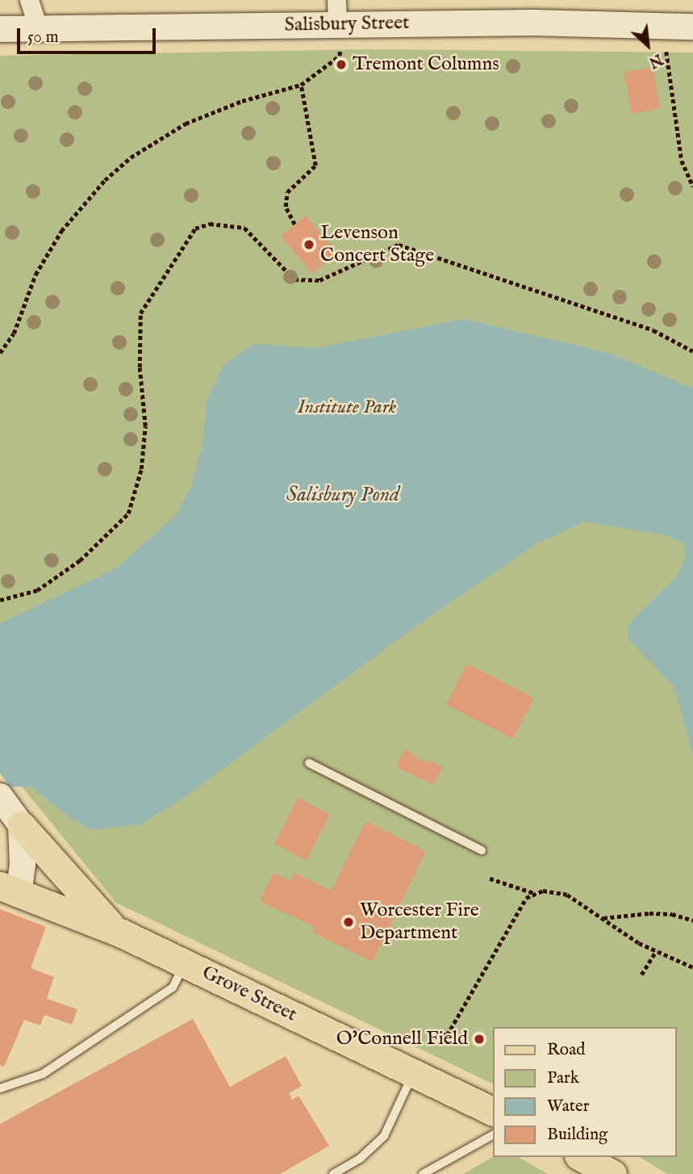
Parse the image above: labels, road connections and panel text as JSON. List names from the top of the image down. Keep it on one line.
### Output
{"streets":{"main road":["Salisbury Street","Grove Street"]},"water":["Salisbury Pond"],"parks":["Institute Park"],"places":["Tremont Columns","Levenson Concert Stage","Worcester Fire Department","O'Connell Field"],"legend":["Road","Park","Water","Building"],"scale_bar":"50 m","north":"bottom right"}
